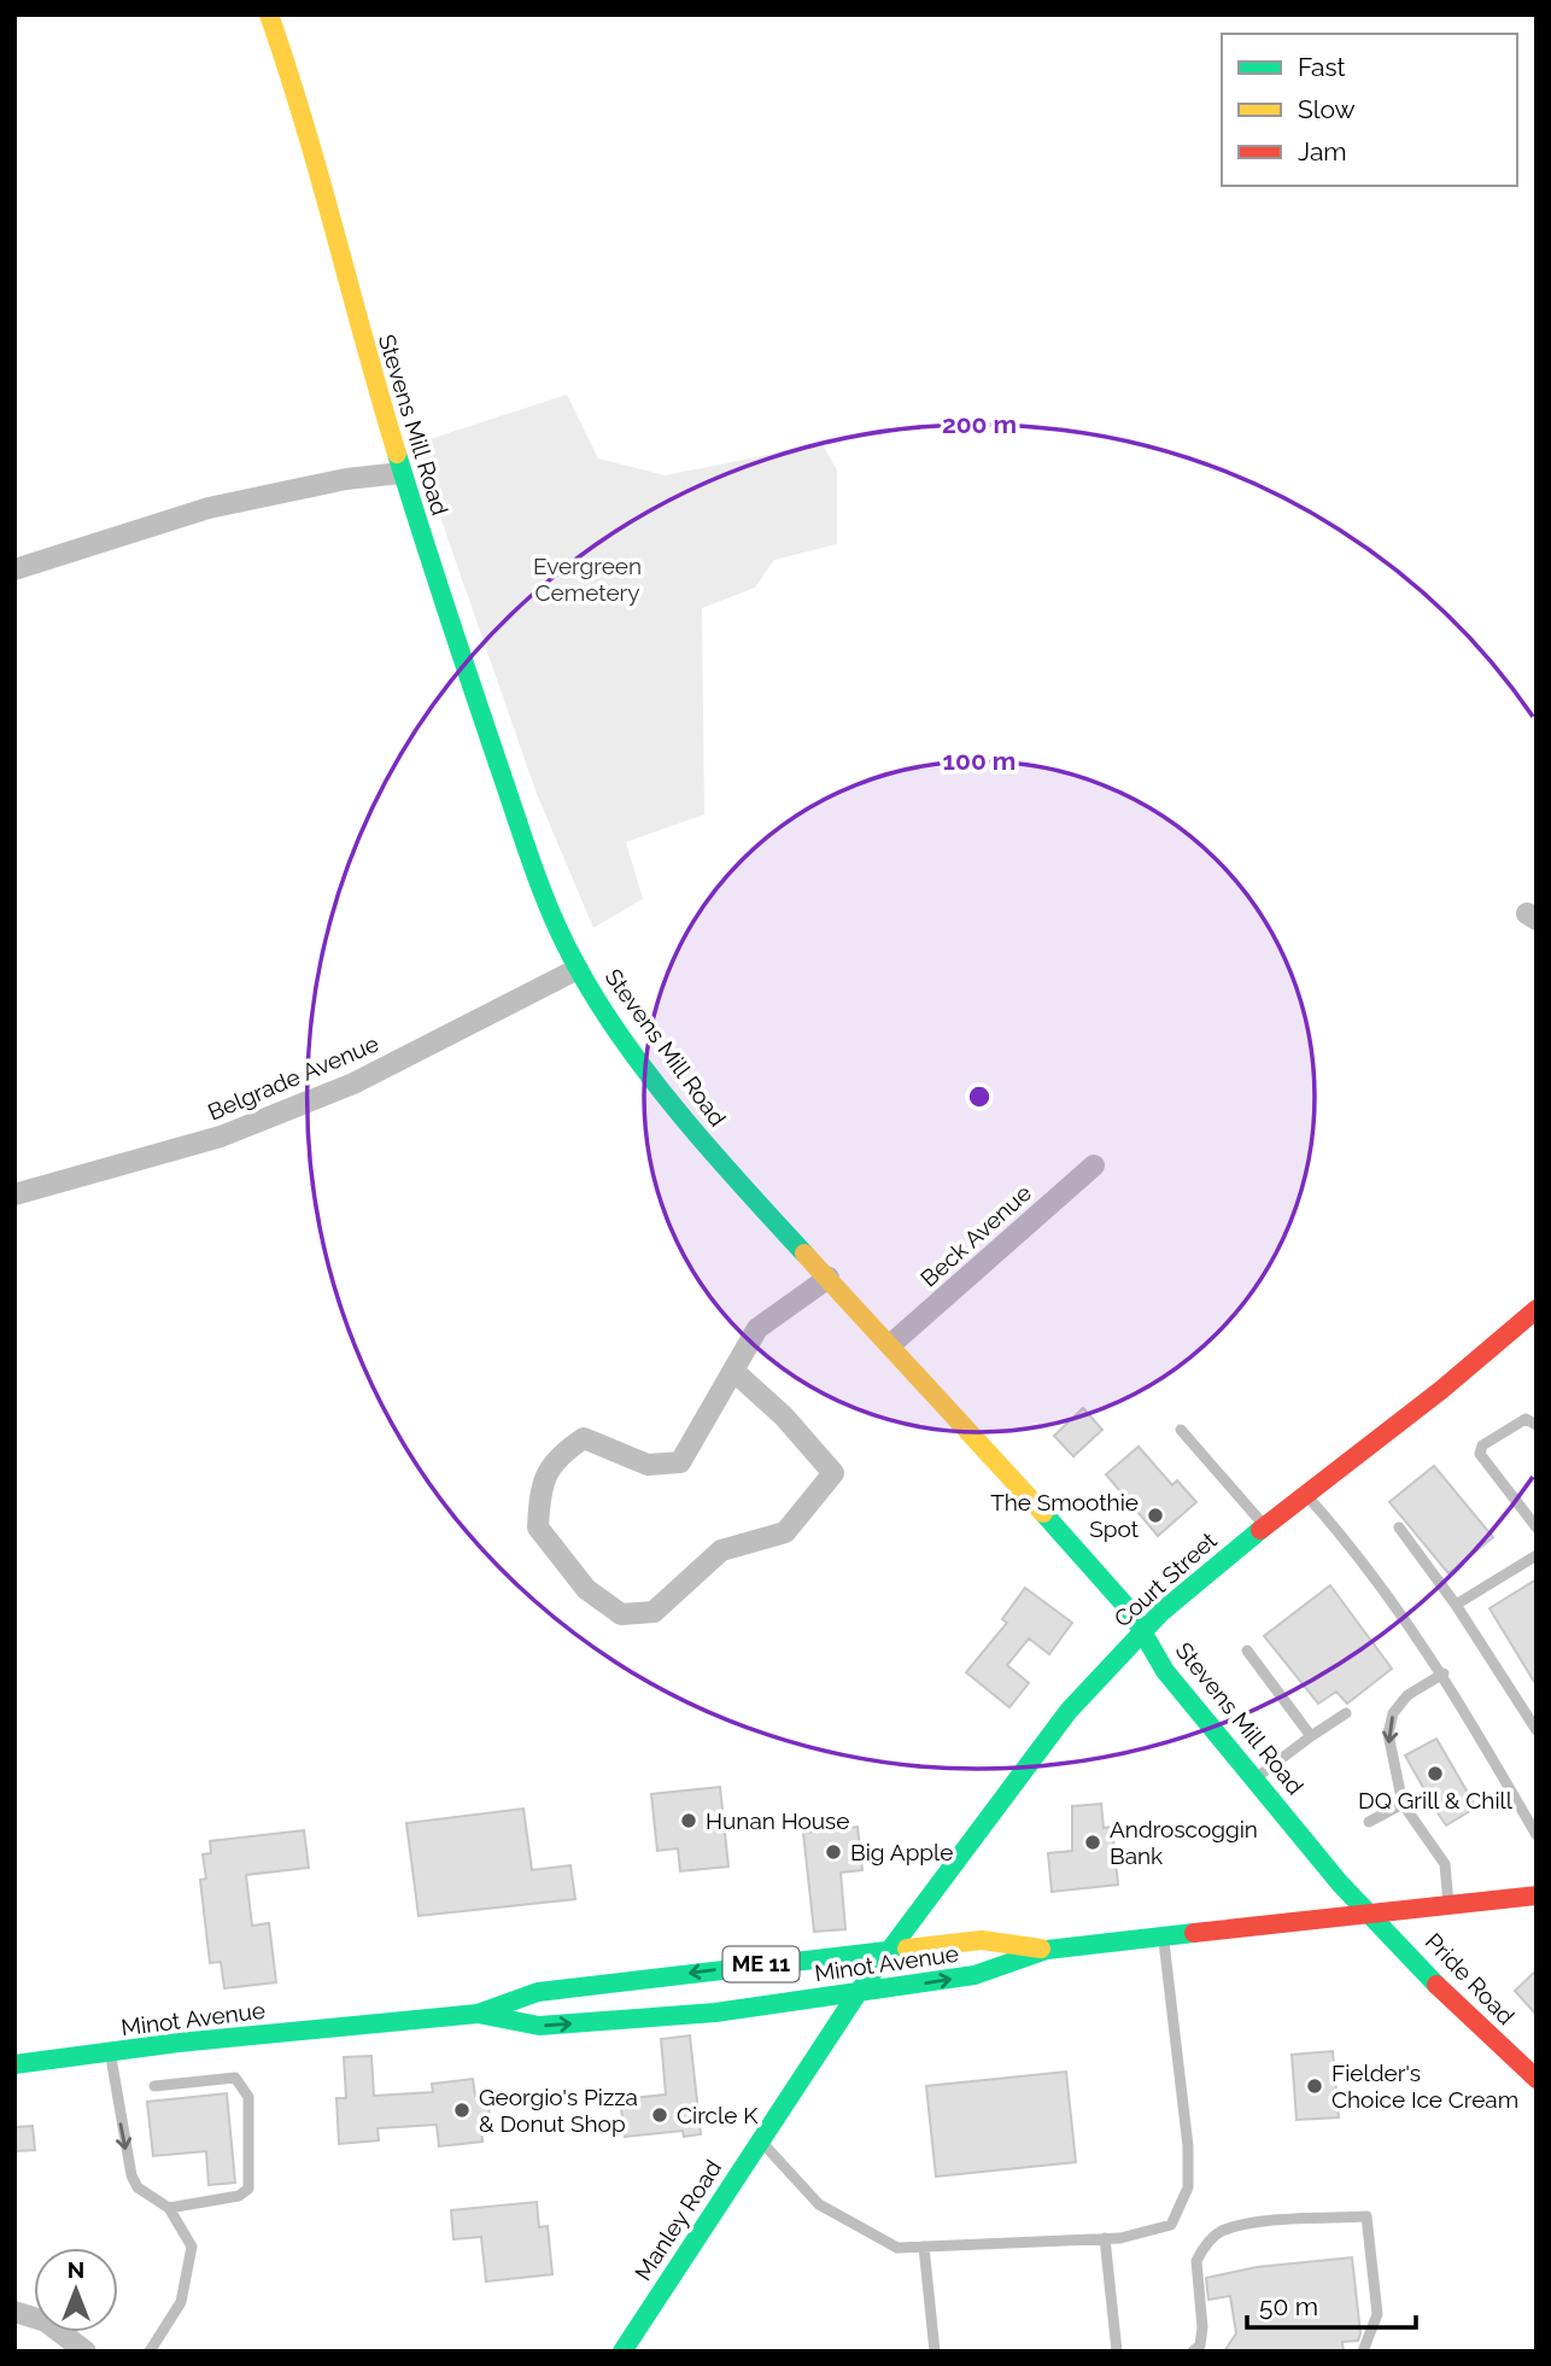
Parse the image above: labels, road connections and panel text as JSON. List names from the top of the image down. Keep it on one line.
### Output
{"streets":{"main road":["Stevens Mill Road","Court Street","Minot Avenue","ME 11","Pride Road","Manley Road"],"street":["Belgrade Avenue","Beck Avenue"]},"crossings":[["Stevens Mill Road","Belgrade Avenue"],["Stevens Mill Road","Beck Avenue"],["Stevens Mill Road","Court Street"],["Stevens Mill Road","Minot Avenue"],["Stevens Mill Road","Pride Road"],["Court Street","Minot Avenue"],["Court Street","Manley Road"],["Minot Avenue","Pride Road"],["Minot Avenue","Manley Road"]],"parks":["Evergreen Cemetery"],"places":["The Smoothie Spot","DQ Grill & Chill","Hunan House","Androscoggin Bank","Big Apple","Fielder's Choice Ice Cream","Georgio's Pizza & Donut Shop","Circle K"],"legend":["Fast","Slow","Jam"],"scale_bar":"50 m","north":"top","rings":["200 m","100 m"]}
